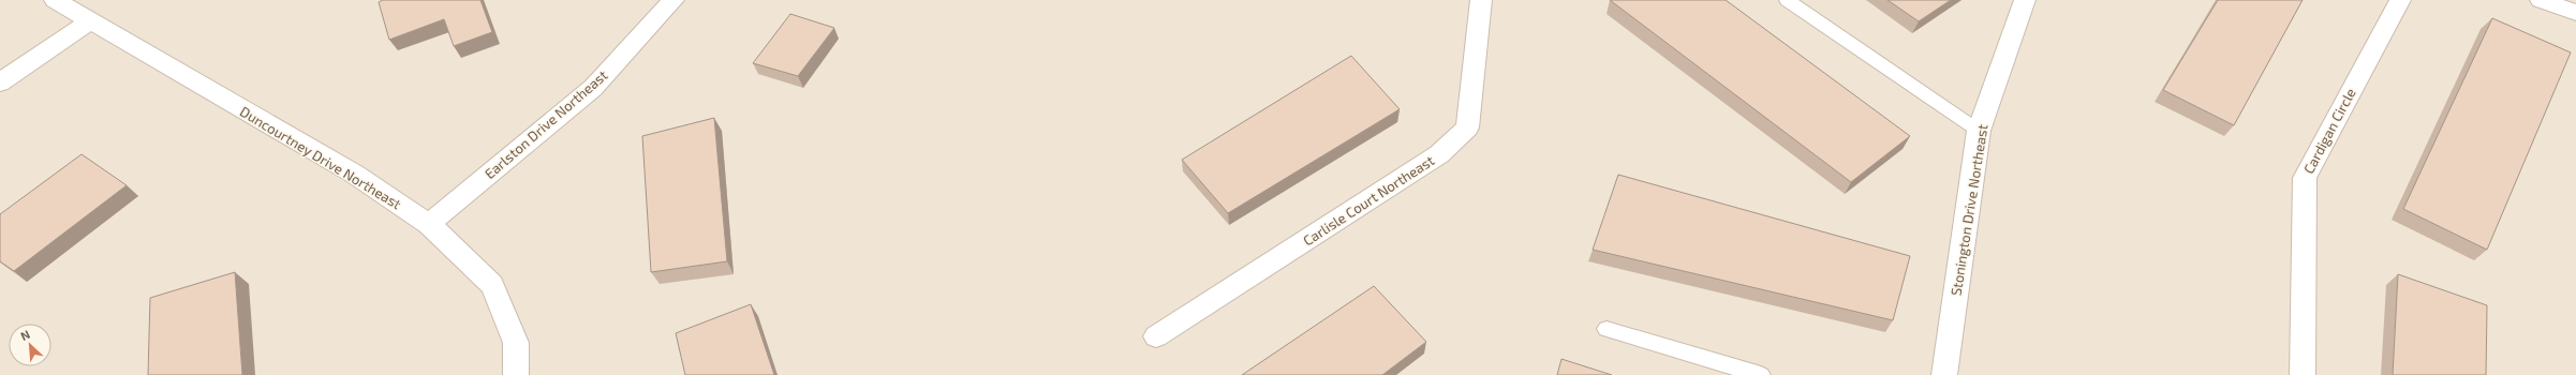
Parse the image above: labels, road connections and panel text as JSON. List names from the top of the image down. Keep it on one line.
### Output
{"streets":{"street":["Earlston Drive Northeast","Cardigan Circle","Duncourtney Drive Northeast","Carlisle Court Northeast","Stonington Drive Northeast"]},"crossings":[["Earlston Drive Northeast","Duncourtney Drive Northeast"]],"north":"top left"}
